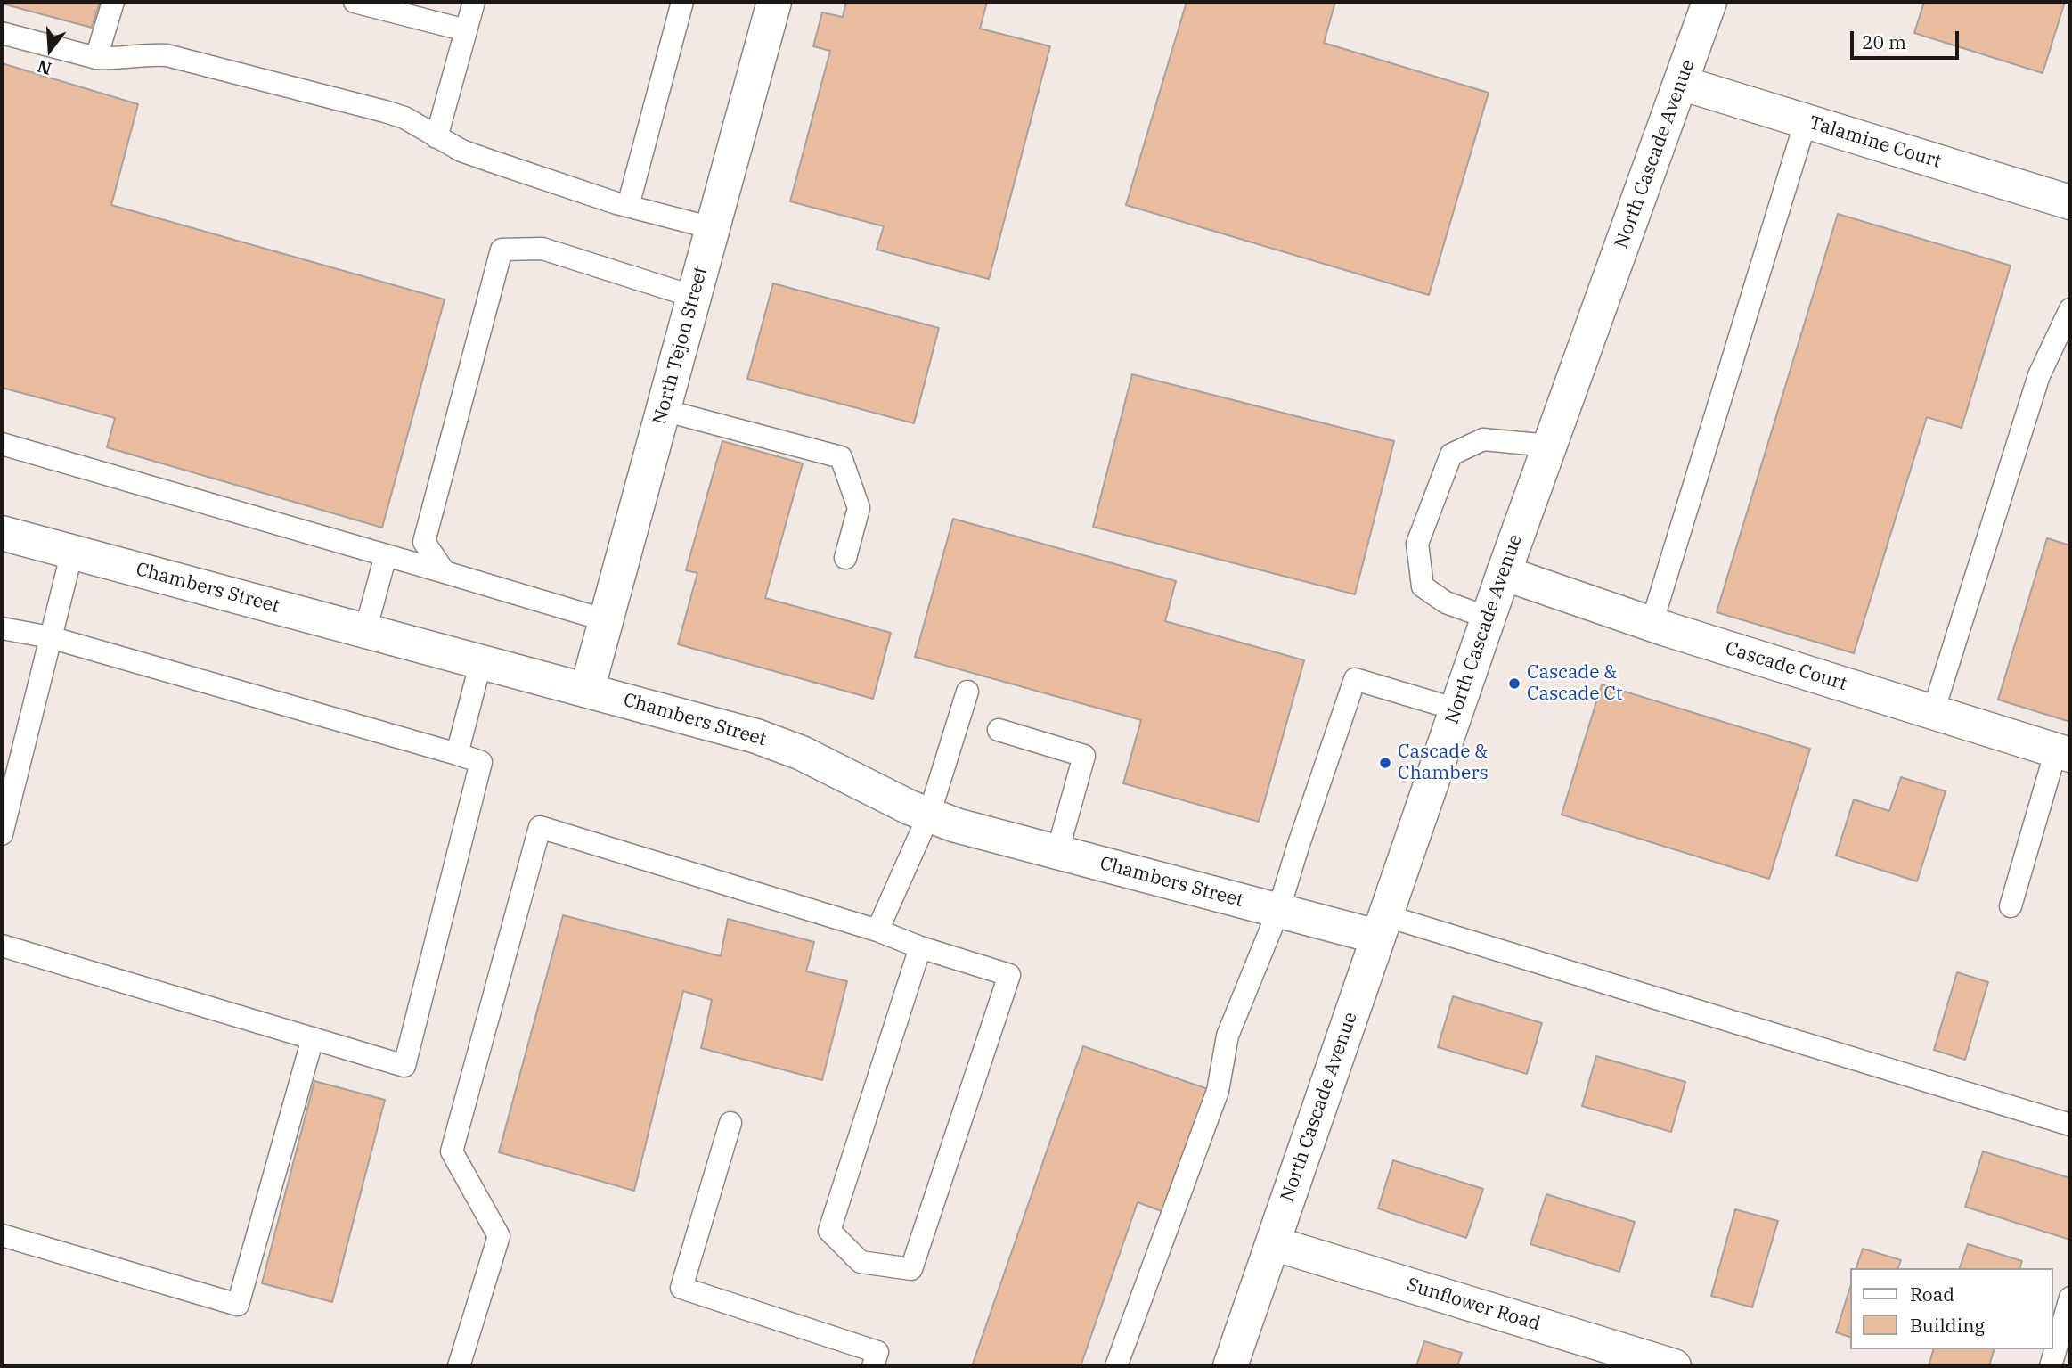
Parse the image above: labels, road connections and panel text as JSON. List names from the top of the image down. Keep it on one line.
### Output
{"streets":{"street":["Talamine Court","North Cascade Avenue","North Tejon Street","Chambers Street","Cascade Court","Sunflower Road"]},"crossings":[["Talamine Court","North Cascade Avenue"],["North Cascade Avenue","Chambers Street"],["North Cascade Avenue","Cascade Court"],["North Cascade Avenue","Sunflower Road"],["North Tejon Street","Chambers Street"]],"places":["Cascade & Cascade Ct","Cascade & Chambers"],"legend":["Road","Building"],"scale_bar":"20 m","north":"bottom"}
